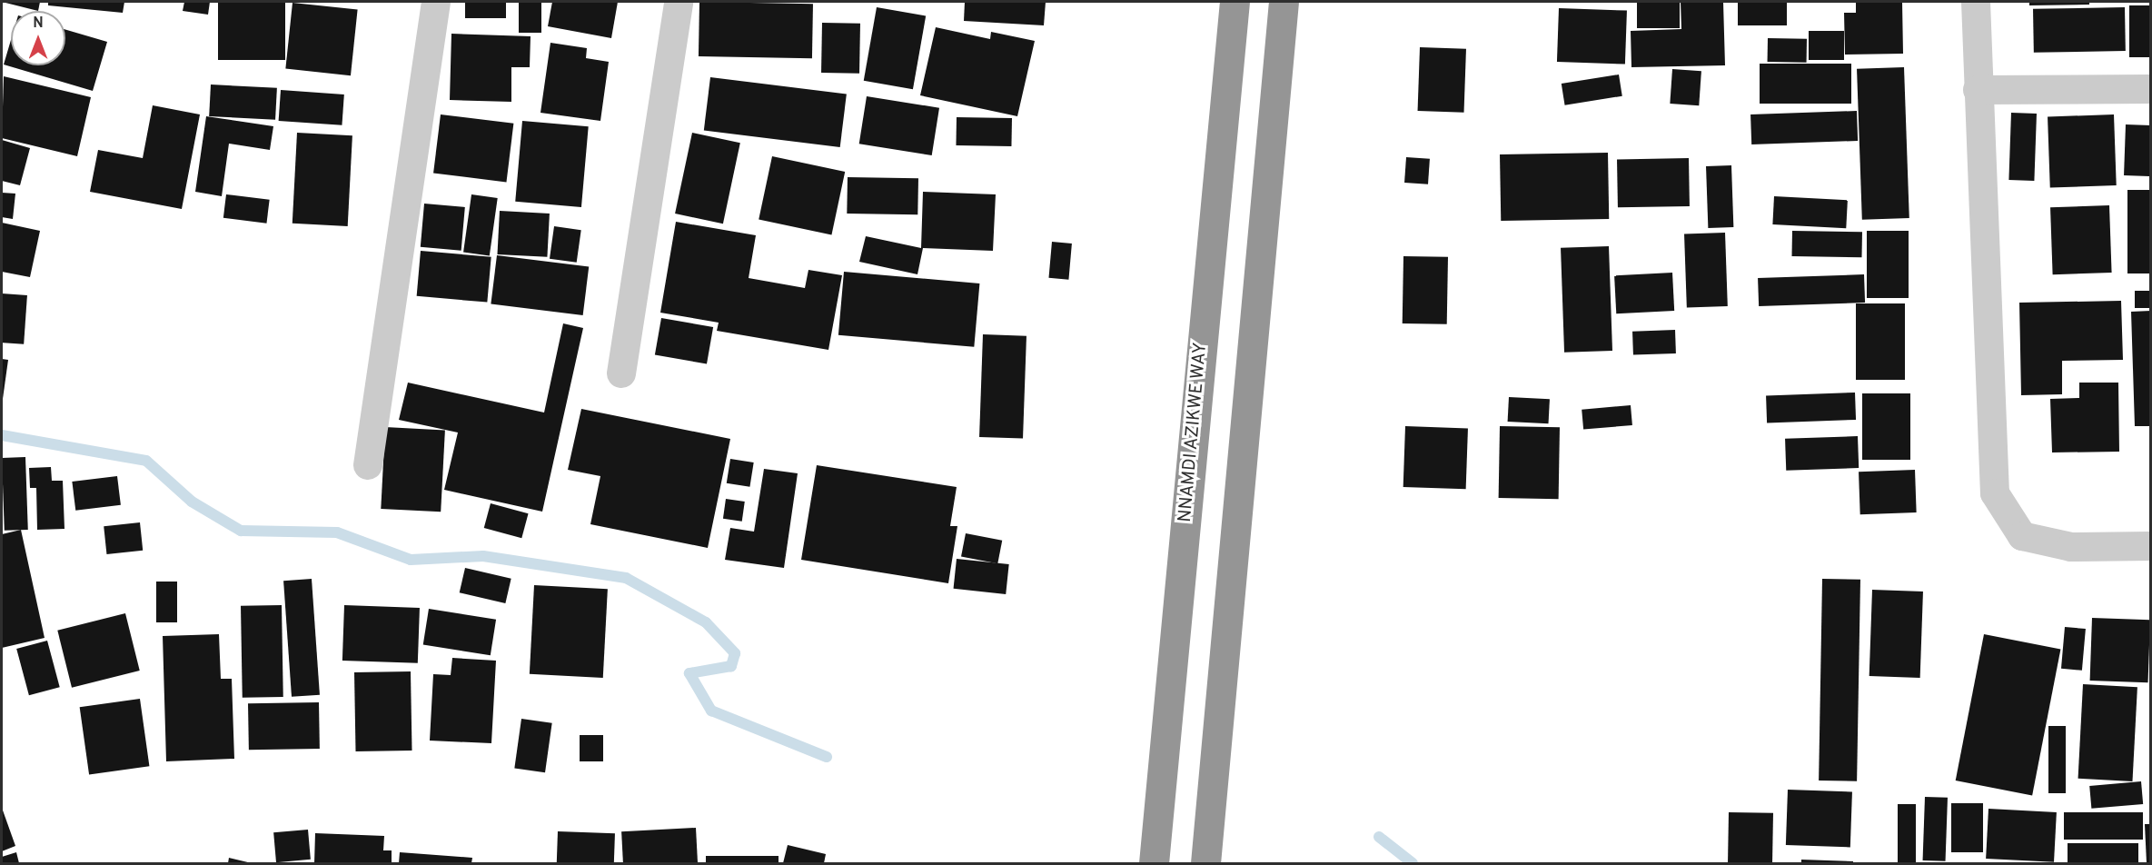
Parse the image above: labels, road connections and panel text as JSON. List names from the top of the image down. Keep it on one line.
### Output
{"streets":{"highway":["NNAMDI AZIKWE WAY"]},"north":"top"}
